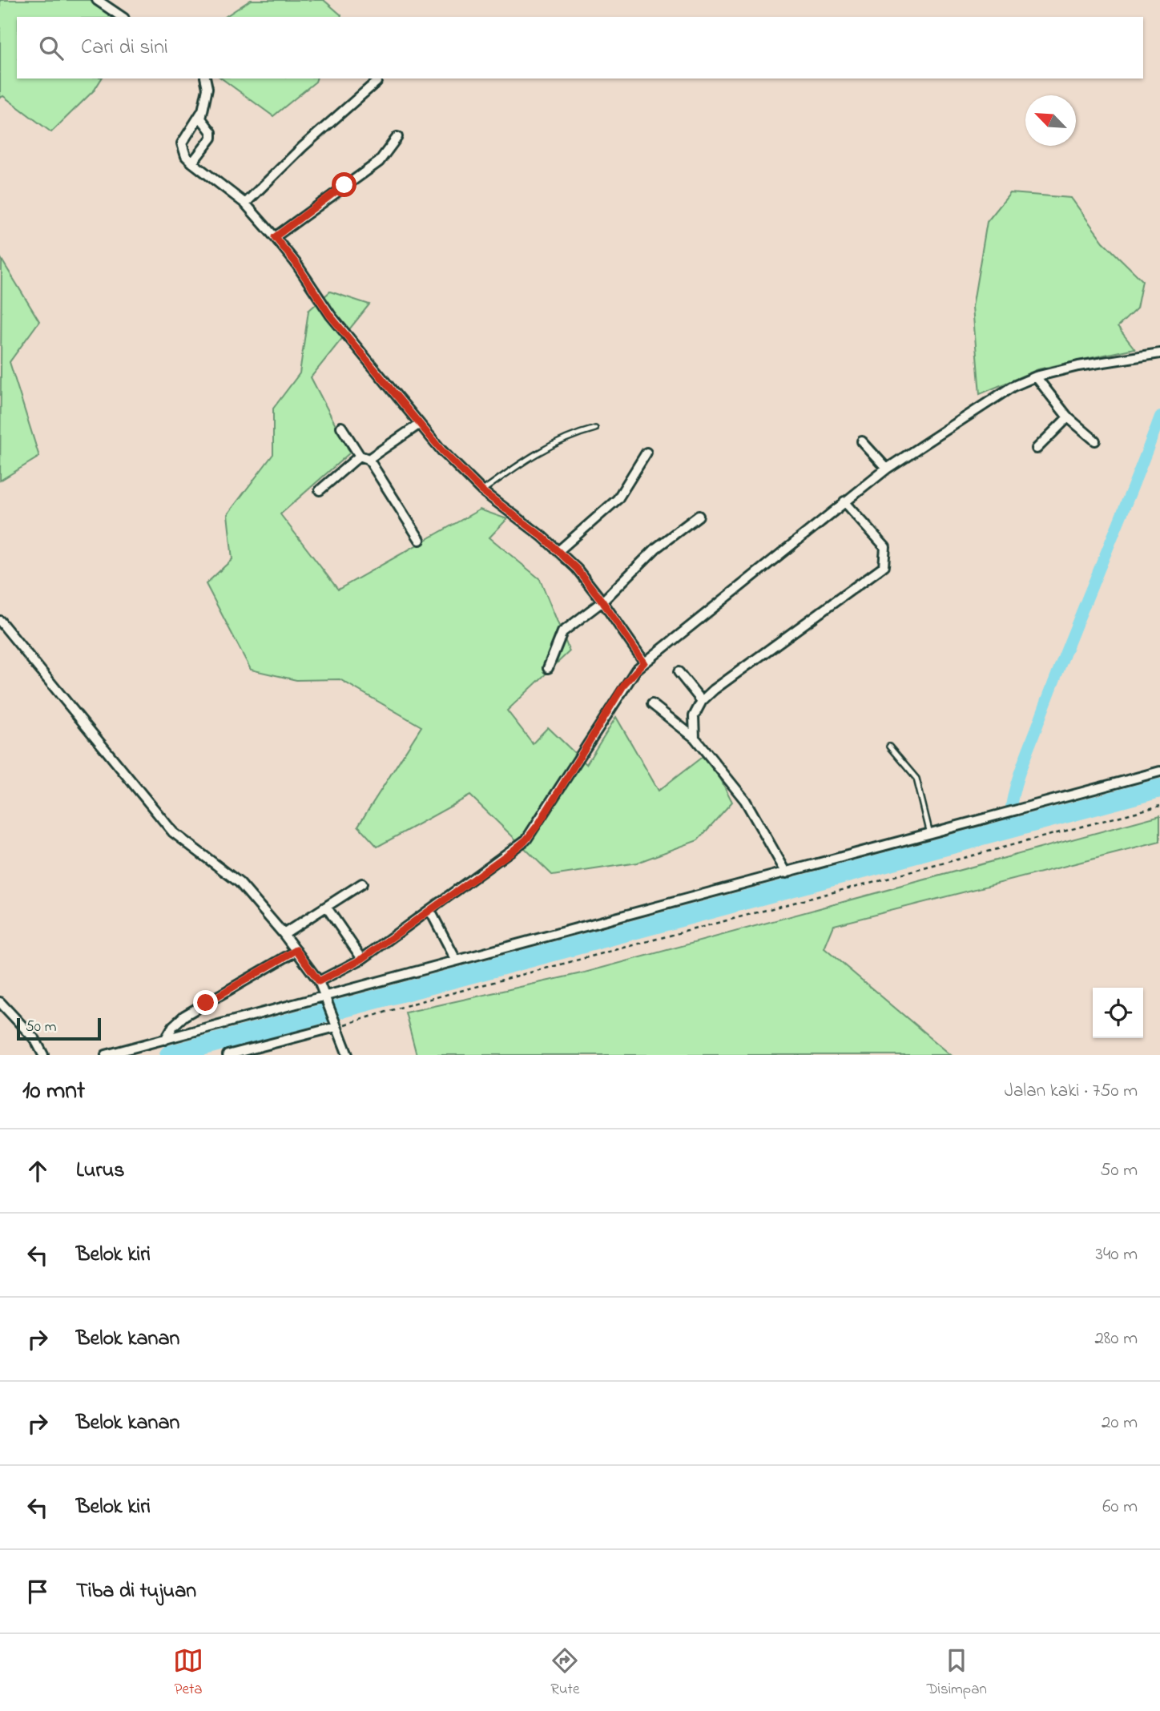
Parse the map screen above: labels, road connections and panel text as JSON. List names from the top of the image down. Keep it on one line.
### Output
{"scale_bar":"50 m","north":"top left","page":{"search":"Cari di sini","scale":"50 m","heading":["10 mnt","Jalan kaki · 750 m"],"list":[["Lurus","50 m"],["Belok kiri","340 m"],["Belok kanan","280 m"],["Belok kanan","20 m"],["Belok kiri","60 m"],"Tiba di tujuan"],"nav":["Peta","Rute","Disimpan"]}}
